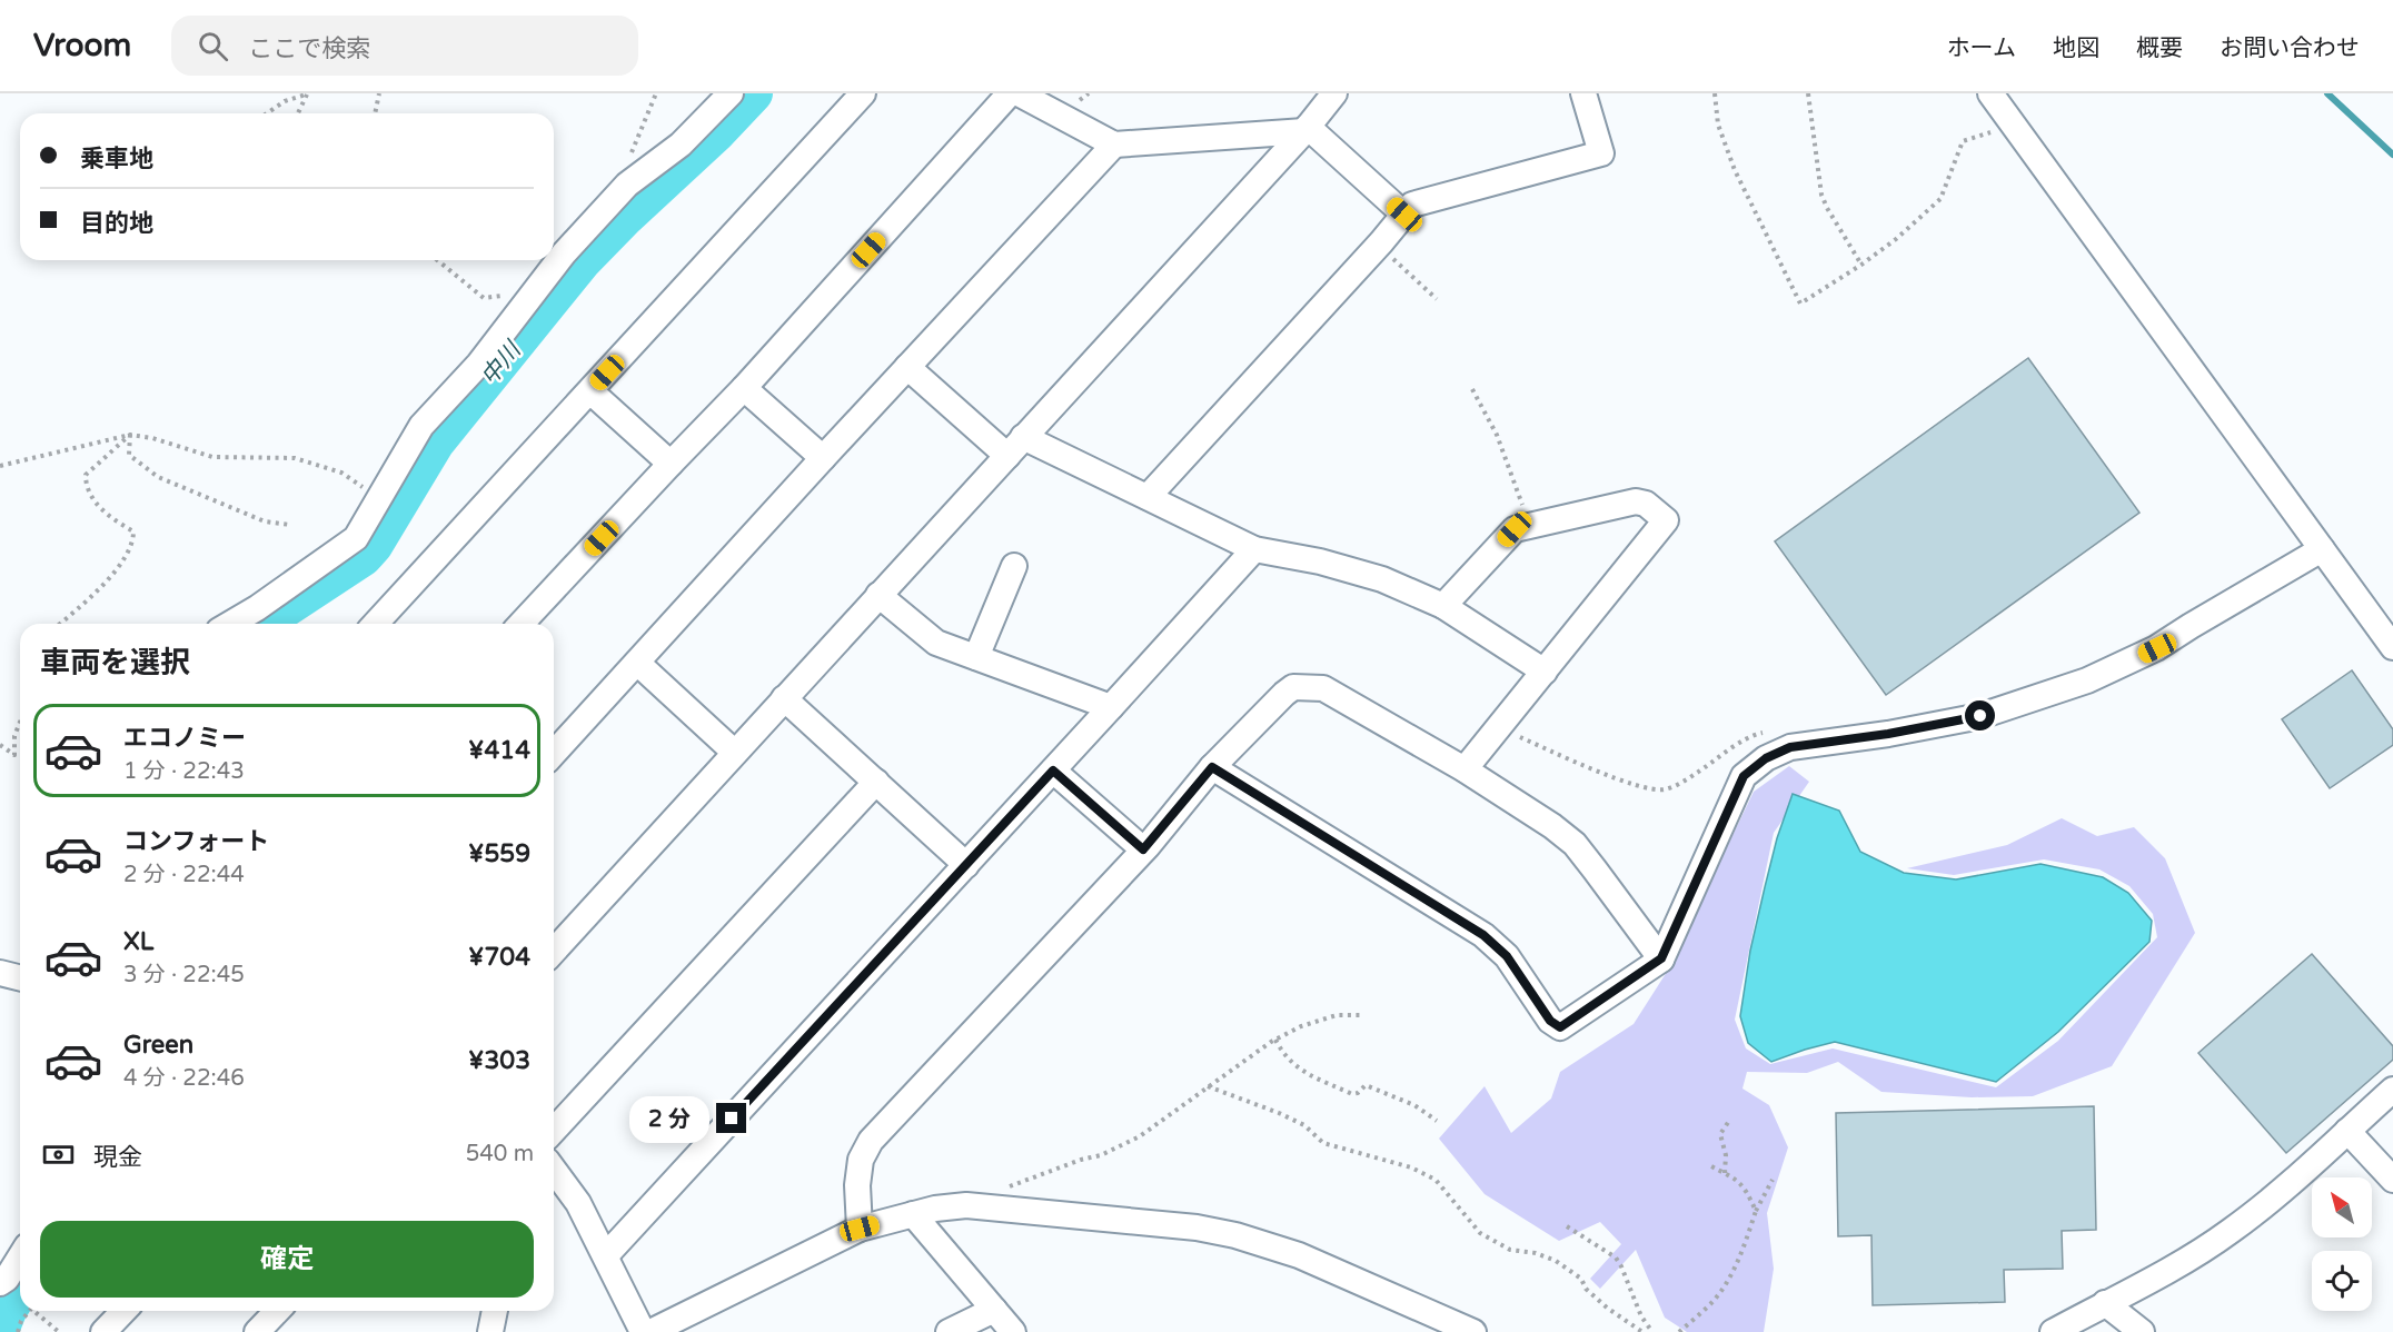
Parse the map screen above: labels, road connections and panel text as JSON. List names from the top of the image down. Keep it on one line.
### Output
{"water":["中川"],"north":"top left","page":{"header":"Vroom","search":"ここで検索","nav":["ホーム","地図","概要","お問い合わせ"],"banner":["乗車地","目的地"],"heading":"車両を選択","list":[{"name":"エコノミー","note":"1 分 · 22:43","value":"¥414"},{"name":"コンフォート","note":"2 分 · 22:44","value":"¥559"},{"name":"XL","note":"3 分 · 22:45","value":"¥704"},{"name":"Green","note":"4 分 · 22:46","value":"¥303"}],"bubble":"2 分","pay":["現金","540 m"],"buttons":"確定"}}
